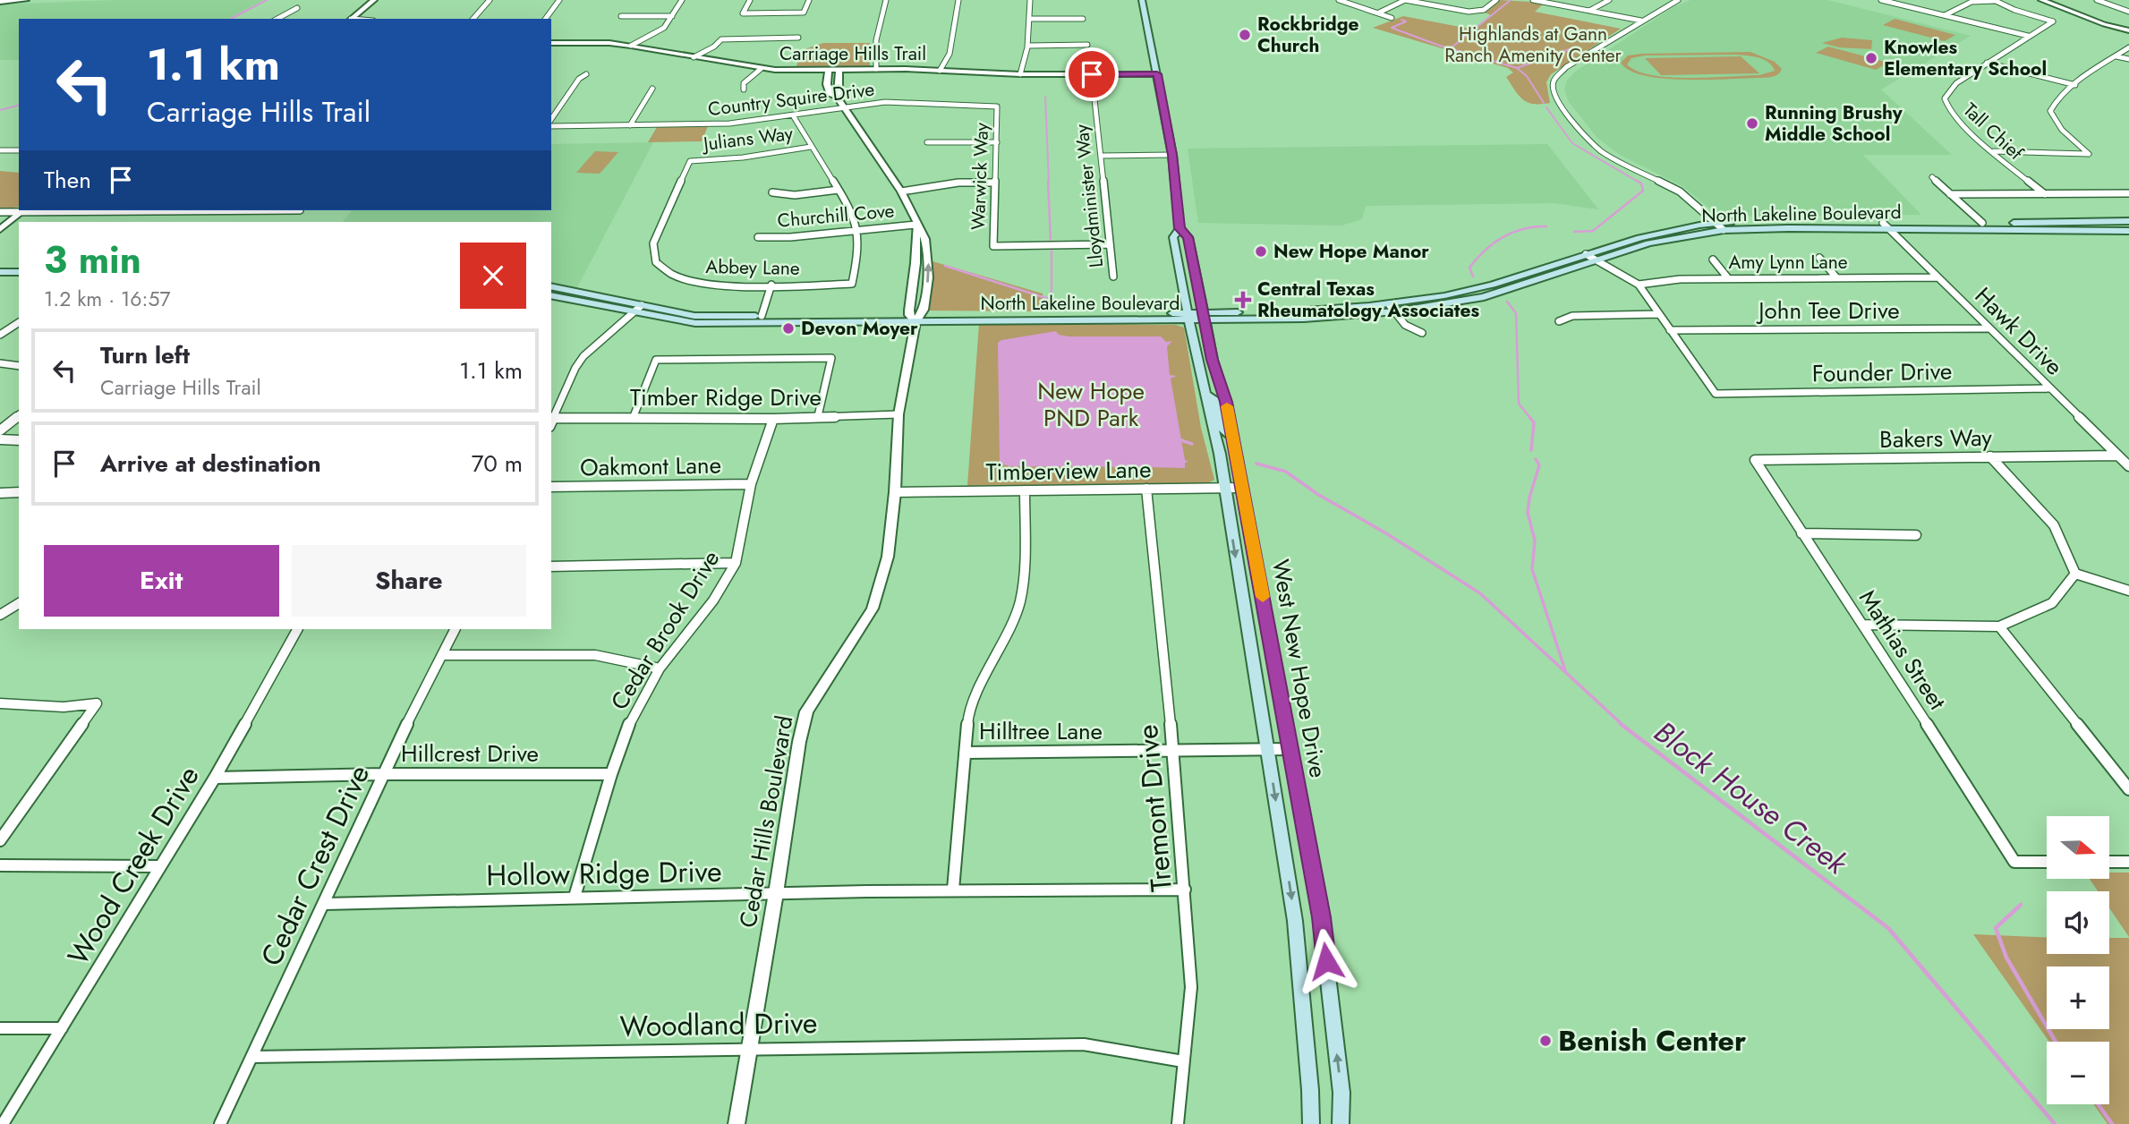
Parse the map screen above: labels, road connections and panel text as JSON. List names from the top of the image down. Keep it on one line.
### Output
{"streets":{"main road":["North Lakeline Boulevard","West New Hope Drive"],"street":["Carriage Hills Trail","Country Squire Drive","Tall Chief","Julians Way","Warwick Way","Lloydminister Way","Churchill Cove","Amy Lynn Lane","Abbey Lane","John Tee Drive","Hawk Drive","Founder Drive","Timber Ridge Drive","Bakers Way","Oakmont Lane","Timberview Lane","Cedar Brook Drive","Mathias Street","Hilltree Lane","Hillcrest Drive","Tremont Drive","Cedar Hills Boulevard","Wood Creek Drive","Cedar Crest Drive","Hollow Ridge Drive","Woodland Drive"]},"crossings":[["Carriage Hills Trail","Lloydminister Way"],["Carriage Hills Trail","West New Hope Drive"],["Carriage Hills Trail","Cedar Hills Boulevard"],["Country Squire Drive","Warwick Way"],["Country Squire Drive","Cedar Hills Boulevard"],["Julians Way","Abbey Lane"],["Warwick Way","Lloydminister Way"],["North Lakeline Boulevard","Hawk Drive"],["North Lakeline Boulevard","West New Hope Drive"],["North Lakeline Boulevard","Cedar Hills Boulevard"],["Churchill Cove","Abbey Lane"],["Churchill Cove","Cedar Hills Boulevard"],["Amy Lynn Lane","Hawk Drive"],["John Tee Drive","Hawk Drive"],["John Tee Drive","Founder Drive"],["Hawk Drive","Founder Drive"],["Hawk Drive","Bakers Way"],["Timber Ridge Drive","Cedar Brook Drive"],["Timber Ridge Drive","Cedar Hills Boulevard"],["Bakers Way","Mathias Street"],["Oakmont Lane","Cedar Brook Drive"],["Timberview Lane","West New Hope Drive"],["Timberview Lane","Tremont Drive"],["Timberview Lane","Cedar Hills Boulevard"],["Cedar Brook Drive","Hillcrest Drive"],["Cedar Brook Drive","Hollow Ridge Drive"],["West New Hope Drive","Hilltree Lane"],["Hilltree Lane","Tremont Drive"],["Hillcrest Drive","Wood Creek Drive"],["Hillcrest Drive","Cedar Crest Drive"],["Tremont Drive","Hollow Ridge Drive"],["Tremont Drive","Woodland Drive"],["Cedar Hills Boulevard","Hollow Ridge Drive"],["Cedar Hills Boulevard","Woodland Drive"],["Cedar Crest Drive","Hollow Ridge Drive"],["Cedar Crest Drive","Woodland Drive"]],"water":["Block House Creek"],"parks":["Highlands at Gann Ranch Amenity Center","New Hope PND Park"],"places":{"other":["Rockbridge Church","Knowles Elementary School","Running Brushy Middle School","New Hope Manor","Devon Moyer","Benish Center"],"health":["Central Texas Rheumatology Associates"]},"north":"right","page":{"turn":["1.1 km","Carriage Hills Trail"],"then":"Then","heading":["3 min","1.2 km · 16:57"],"list":[{"name":"Turn left","note":"Carriage Hills Trail","value":"1.1 km"},{"name":"Arrive at destination","value":"70 m"}],"buttons":["Exit","Share"],"map_buttons":["+","−"]}}
